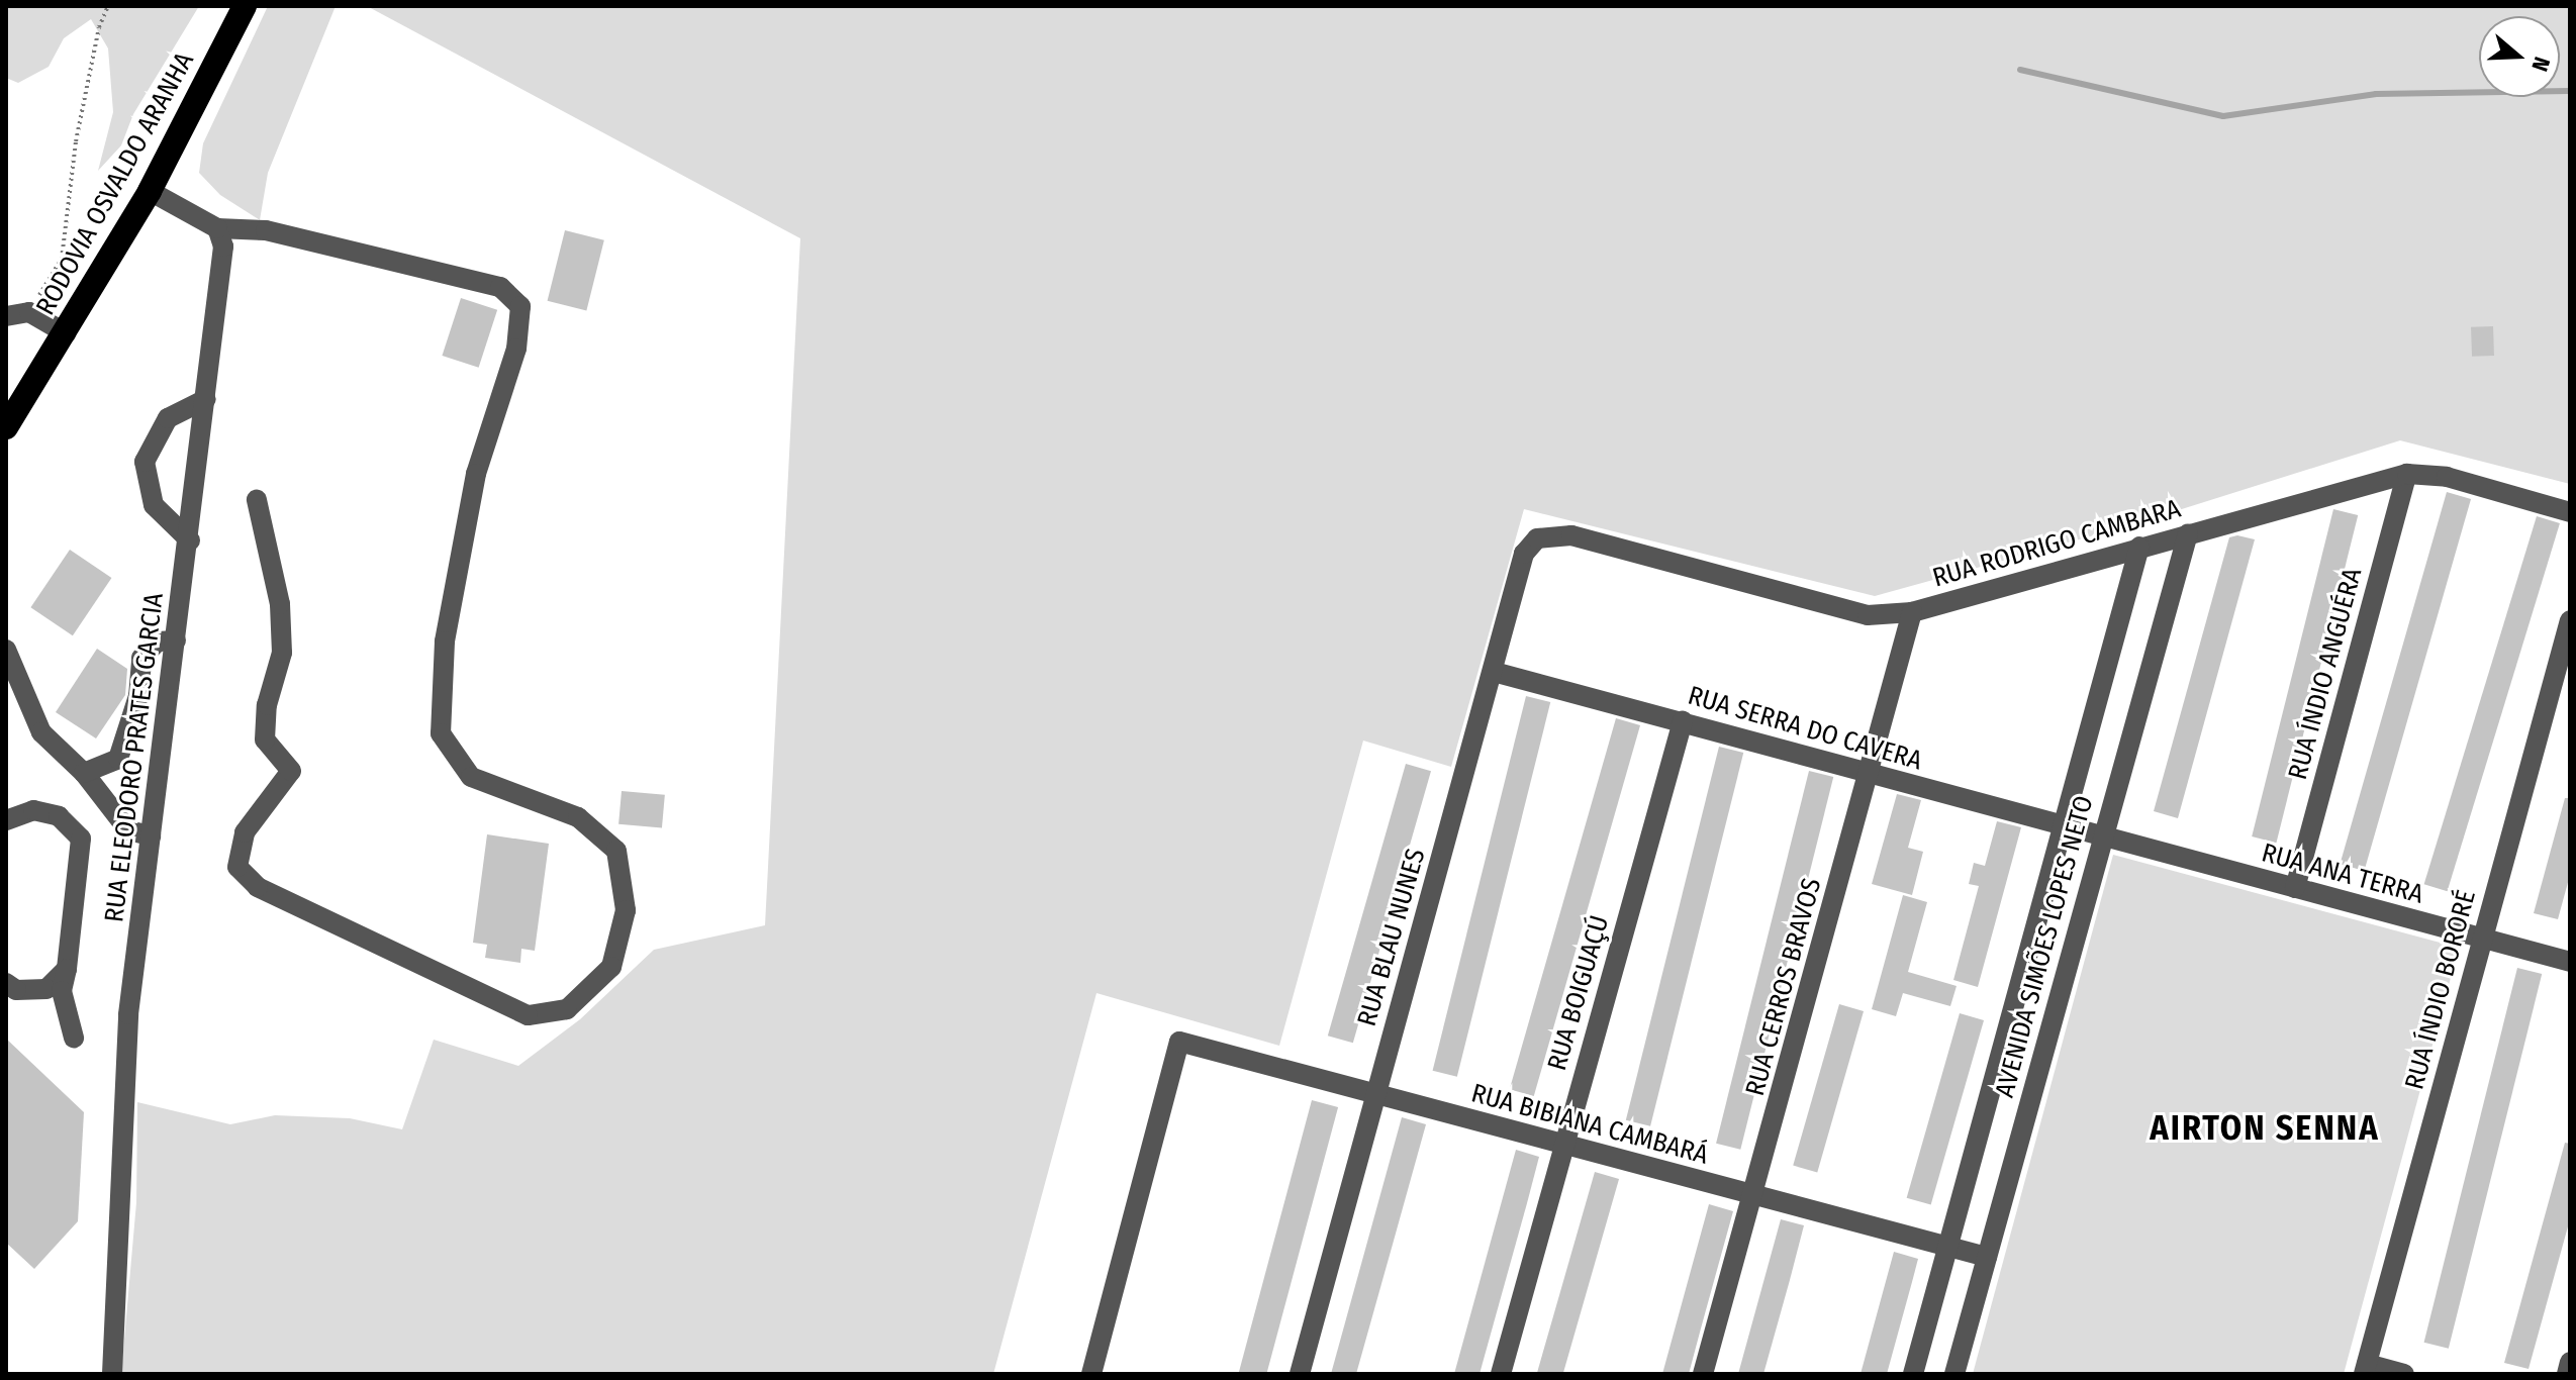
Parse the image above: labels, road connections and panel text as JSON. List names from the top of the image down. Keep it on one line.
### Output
{"streets":{"highway":["RODOVIA OSVALDO ARANHA"],"street":["RUA RODRIGO CAMBARA","RUA ÍNDIO ANGUÉRA","RUA SERRA DO CAVERA","RUA ELEODORO PRATES GARCIA","RUA ANA TERRA","RUA BLAU NUNES","AVENIDA SIMÕES LOPES NETO","RUA CERROS BRAVOS","RUA ÍNDIO BORORÉ","RUA BOIGUAÇÚ","RUA BIBIANA CAMBARÁ"]},"crossings":[["RUA RODRIGO CAMBARA","RUA ÍNDIO ANGUÉRA"],["RUA RODRIGO CAMBARA","RUA BLAU NUNES"],["RUA RODRIGO CAMBARA","AVENIDA SIMÕES LOPES NETO"],["RUA RODRIGO CAMBARA","RUA CERROS BRAVOS"],["RUA ÍNDIO ANGUÉRA","RUA ANA TERRA"],["RUA SERRA DO CAVERA","RUA ANA TERRA"],["RUA SERRA DO CAVERA","RUA BLAU NUNES"],["RUA SERRA DO CAVERA","AVENIDA SIMÕES LOPES NETO"],["RUA SERRA DO CAVERA","RUA CERROS BRAVOS"],["RUA SERRA DO CAVERA","RUA BOIGUAÇÚ"],["RUA ANA TERRA","AVENIDA SIMÕES LOPES NETO"],["RUA ANA TERRA","RUA ÍNDIO BORORÉ"],["RUA BLAU NUNES","RUA BIBIANA CAMBARÁ"],["AVENIDA SIMÕES LOPES NETO","RUA BIBIANA CAMBARÁ"],["RUA CERROS BRAVOS","RUA BIBIANA CAMBARÁ"],["RUA BOIGUAÇÚ","RUA BIBIANA CAMBARÁ"]],"districts":["AIRTON SENNA"],"north":"right"}
